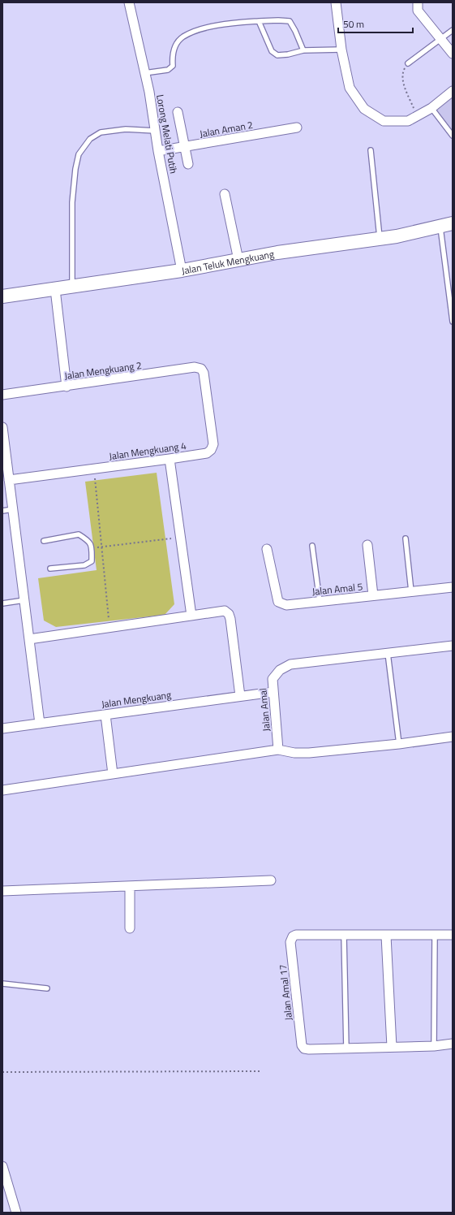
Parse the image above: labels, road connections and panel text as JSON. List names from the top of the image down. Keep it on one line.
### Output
{"streets":{"street":["Jalan Aman 2","Lorong Melati Putih","Jalan Teluk Mengkuang","Jalan Mengkuang 2","Jalan Mengkuang 4","Jalan Amal 5","Jalan Mengkuang","Jalan Amal","Jalan Amal 17"]},"crossings":[["Jalan Aman 2","Lorong Melati Putih"],["Lorong Melati Putih","Jalan Teluk Mengkuang"],["Jalan Mengkuang 2","Jalan Mengkuang 4"],["Jalan Mengkuang","Jalan Amal"]],"scale_bar":"50 m"}
